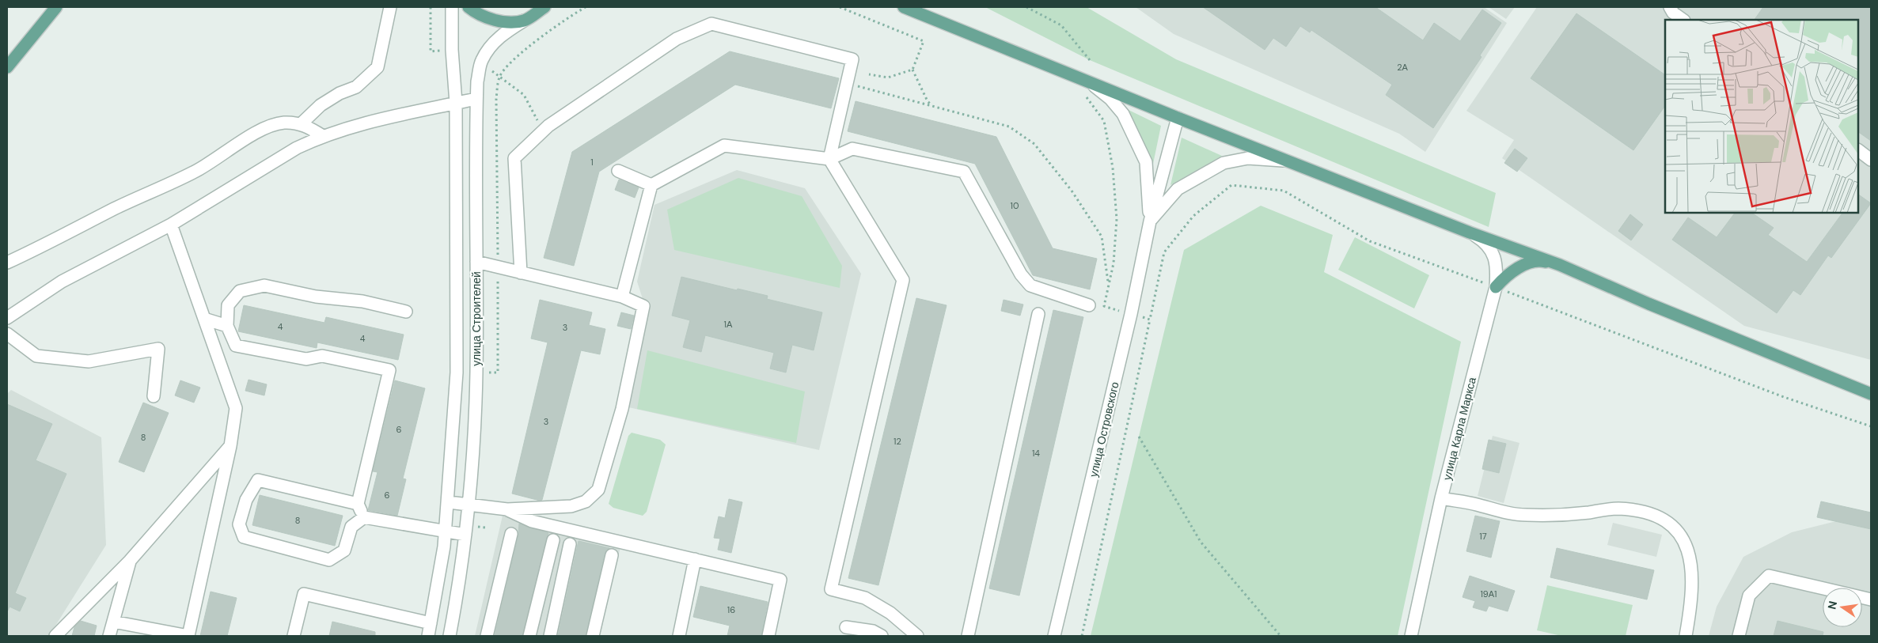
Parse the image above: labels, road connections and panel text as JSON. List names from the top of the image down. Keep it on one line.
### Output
{"streets":{"street":["улица Строителей","улица Карла Маркса","улица Островского"]},"house_numbers":["2А","1","10","1А","4","3","4","3","6","8","12","14","6","8","17","19А1","16"],"north":"left"}
